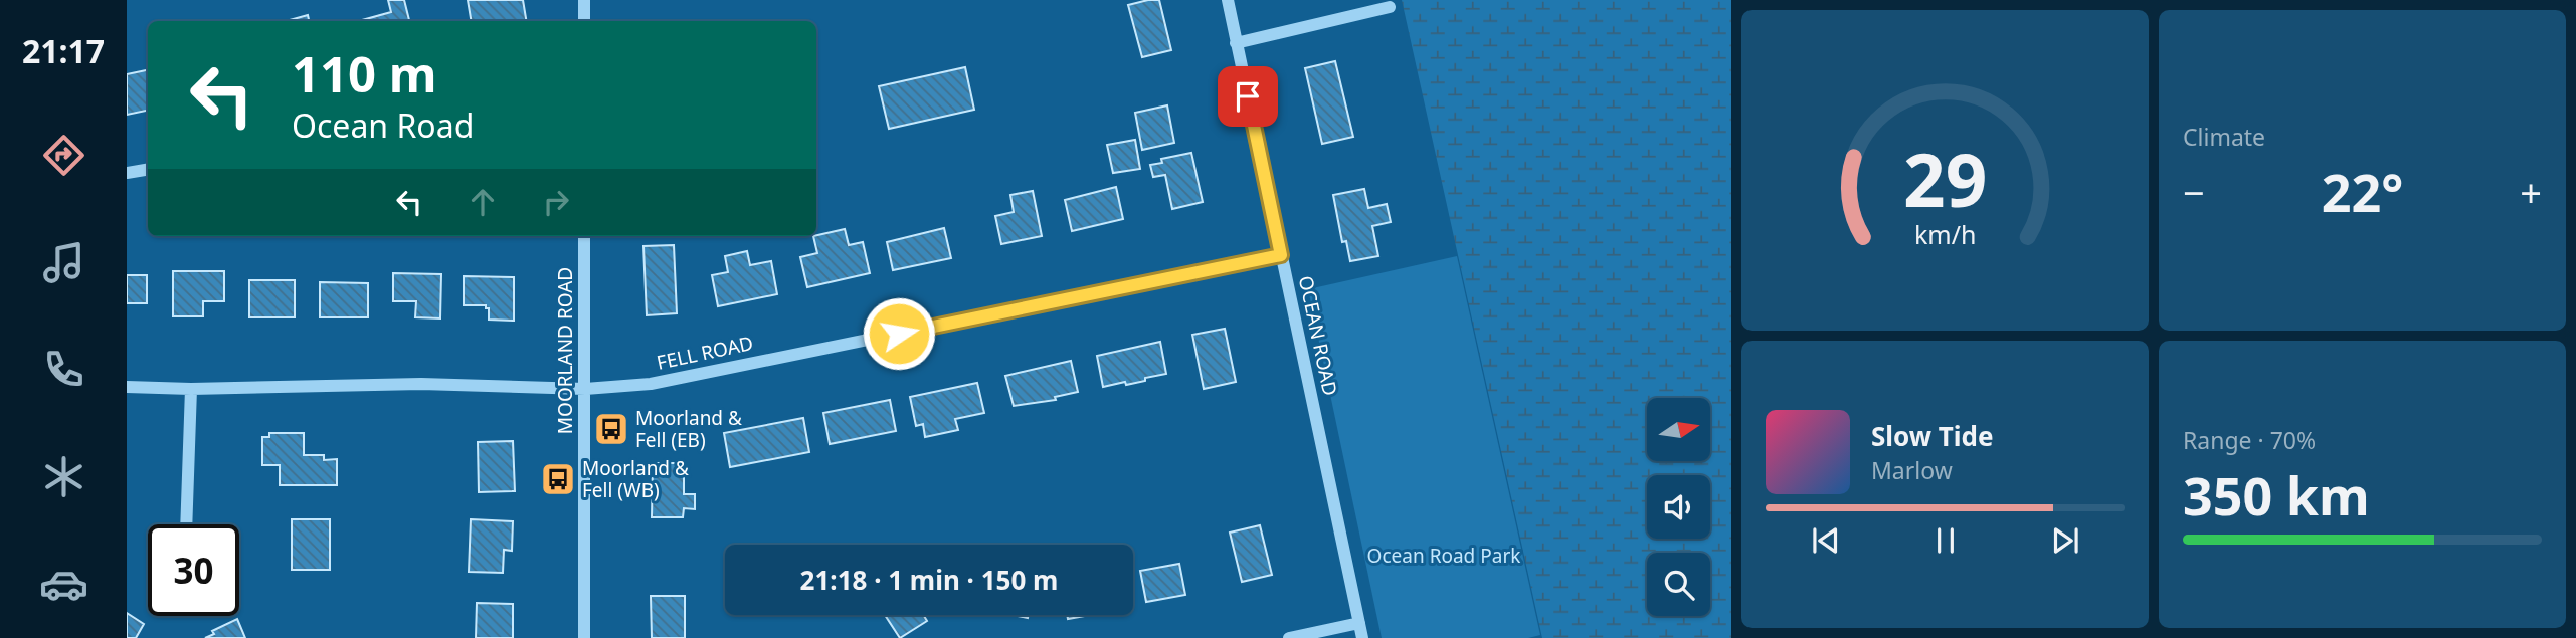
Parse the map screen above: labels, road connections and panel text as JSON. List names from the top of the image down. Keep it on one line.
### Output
{"streets":{"street":["OCEAN ROAD","MOORLAND ROAD","FELL ROAD"]},"crossings":[["OCEAN ROAD","FELL ROAD"],["MOORLAND ROAD","FELL ROAD"]],"parks":["Ocean Road Park"],"places":{"bus stop":["Moorland & Fell (EB)","Moorland & Fell (WB)"]},"north":"right","page":{"tabs":"21:17","tile":["Climate",["Range · 70%","350 km"]],"turn":["110 m","Ocean Road"],"heat":["−","22°","+"],"song":["Slow Tide","Marlow"],"limit":"30","trip":"21:18 · 1 min · 150 m","gauge":["29","km/h"]}}
